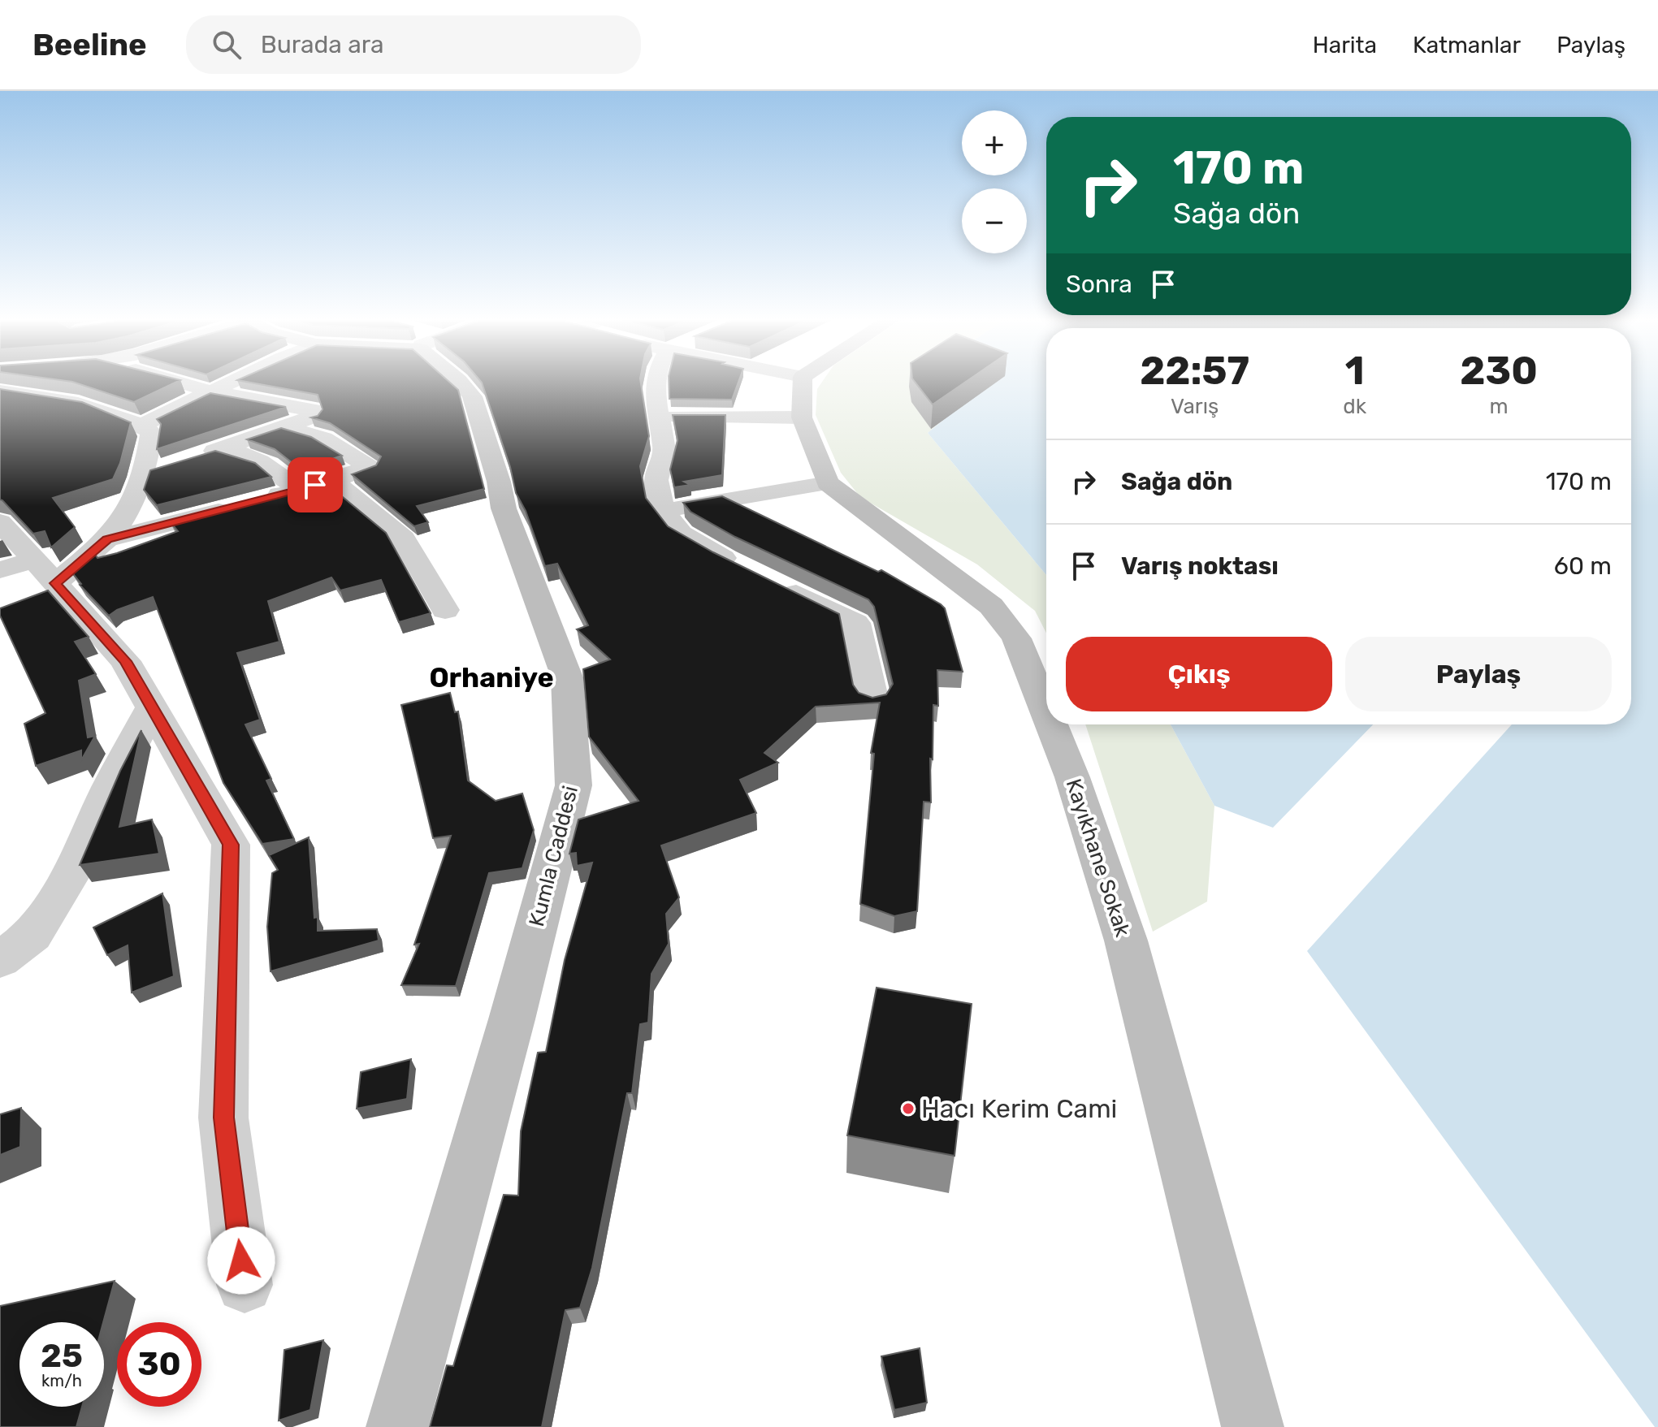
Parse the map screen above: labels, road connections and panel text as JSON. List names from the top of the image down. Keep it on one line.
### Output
{"streets":{"street":["Kumla Caddesi","Kayıkhane Sokak"]},"districts":["Orhaniye"],"places":["Hacı Kerim Cami"],"page":{"header":"Beeline","search":"Burada ara","nav":["Harita","Katmanlar","Paylaş"],"map_buttons":["+","−"],"turn":["170 m","Sağa dön"],"then":"Sonra","eta":["22:57","Varış","1","dk","230","m"],"list":[{"name":"Sağa dön","value":"170 m"},{"name":"Varış noktası","value":"60 m"}],"buttons":["Çıkış","Paylaş"],"speed":"25 km/h","limit":"30"}}
